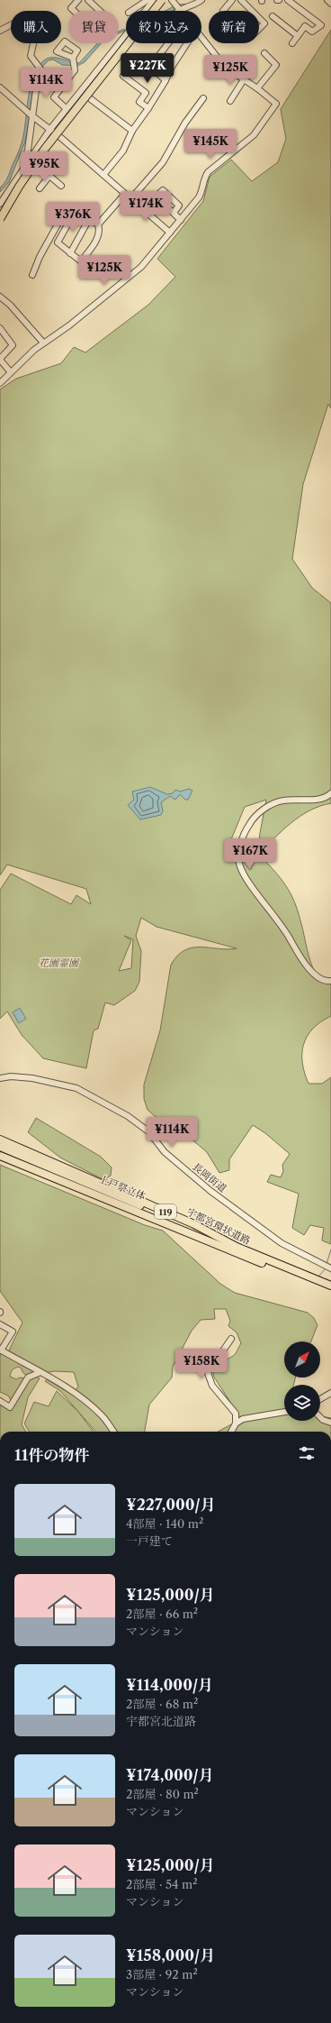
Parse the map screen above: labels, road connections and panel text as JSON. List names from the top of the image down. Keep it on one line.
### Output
{"streets":{"highway":["上戸祭立体","119","宇都宮環状道路"],"street":["長岡街道"]},"crossings":[["上戸祭立体","宇都宮環状道路"]],"parks":["花園霊園"],"north":"top right","page":{"chip":["購入","賃貸","絞り込み","新着"],"price":["¥227K","¥125K","¥114K","¥145K","¥95K","¥174K","¥376K","¥125K","¥167K","¥114K","¥158K"],"heading":"11件の物件","list":[{"name":"¥227,000/月","note":"4部屋 · 140 m² · 一戸建て"},{"name":"¥125,000/月","note":"2部屋 · 66 m² · マンション"},{"name":"¥114,000/月","note":"2部屋 · 68 m² · 宇都宮北道路"},{"name":"¥174,000/月","note":"2部屋 · 80 m² · マンション"},{"name":"¥125,000/月","note":"2部屋 · 54 m² · マンション"},{"name":"¥158,000/月","note":"3部屋 · 92 m² · マンション"}]}}
